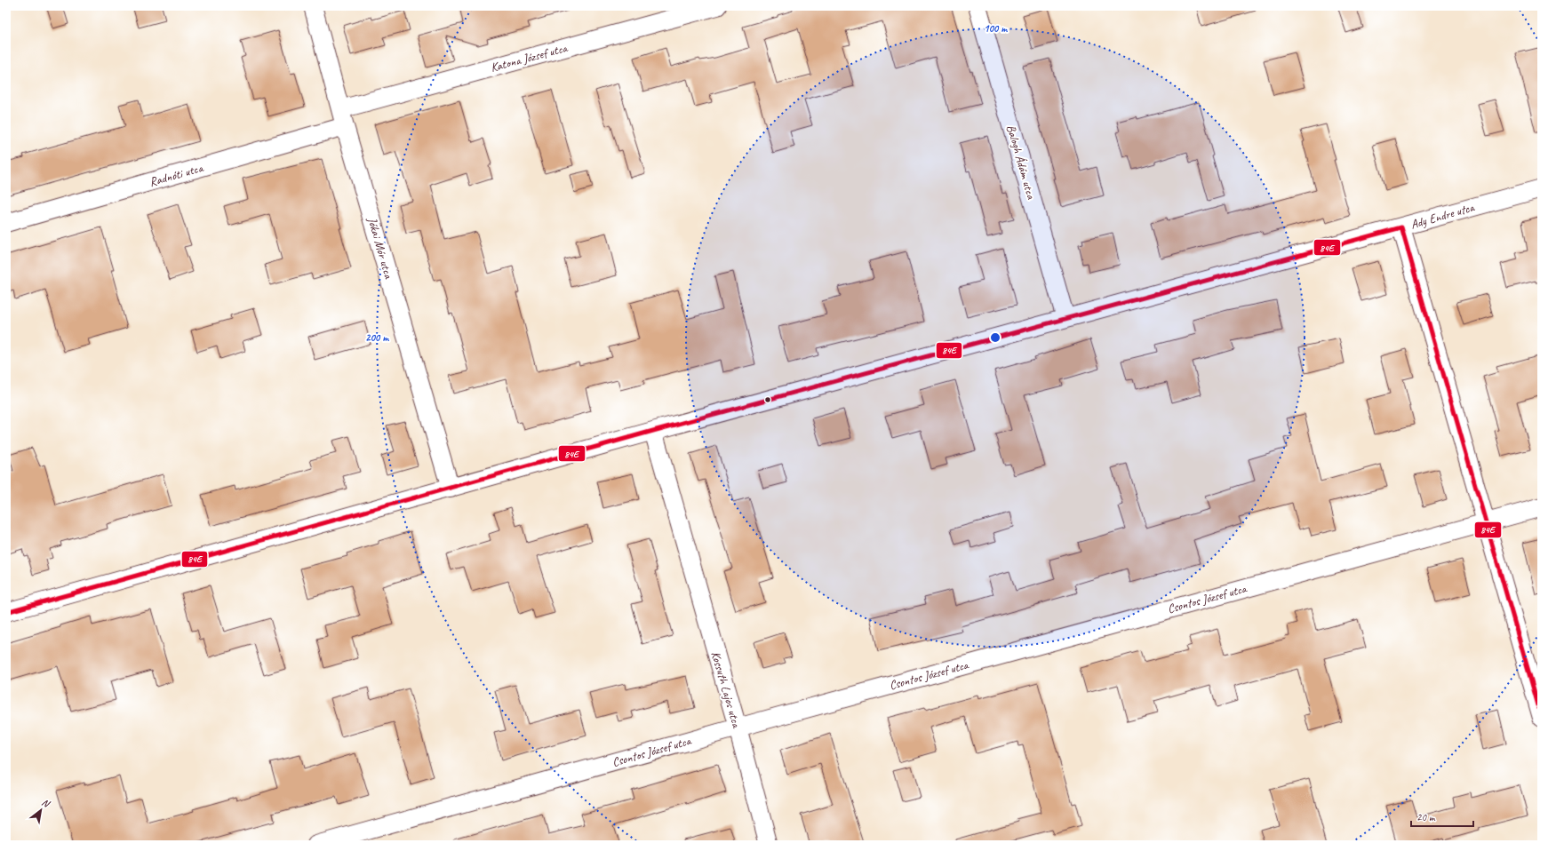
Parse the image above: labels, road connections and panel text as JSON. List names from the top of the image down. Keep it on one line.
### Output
{"streets":{"street":["Katona József utca","Balogh Ádám utca","Radnóti utca","Ady Endre utca","Jókai Mór utca","Csontos József utca","Kossuth Lajos utca"]},"crossings":[["Katona József utca","Jókai Mór utca"],["Balogh Ádám utca","Ady Endre utca"],["Radnóti utca","Jókai Mór utca"],["Ady Endre utca","Jókai Mór utca"],["Ady Endre utca","Kossuth Lajos utca"],["Csontos József utca","Kossuth Lajos utca"]],"lines":["transit line 84E"],"scale_bar":"20 m","north":"top right","rings":["100 m","200 m"]}
